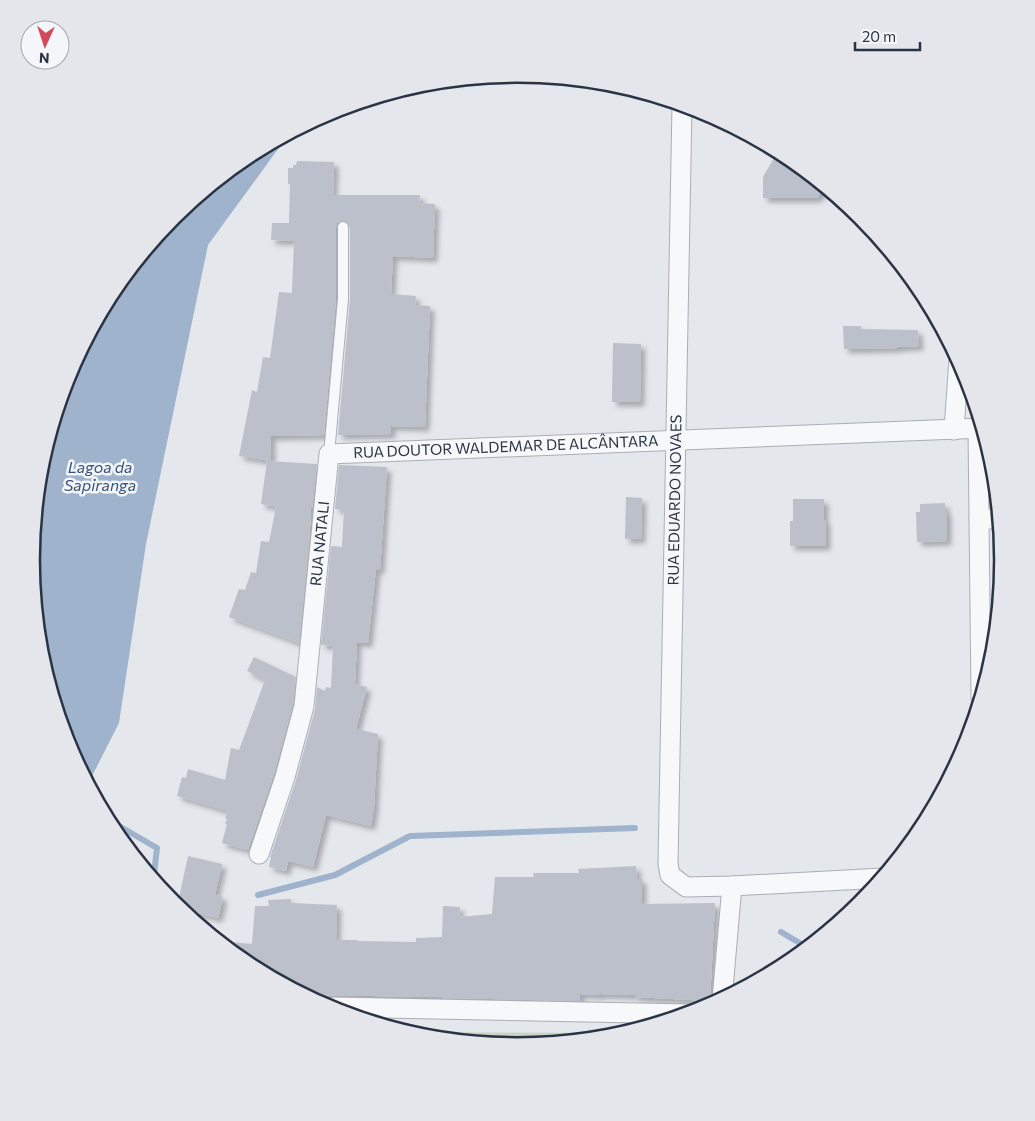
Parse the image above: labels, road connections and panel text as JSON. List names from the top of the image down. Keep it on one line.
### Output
{"streets":{"street":["RUA DOUTOR WALDEMAR DE ALCÂNTARA","RUA EDUARDO NOVAES","RUA NATALI"]},"crossings":[["RUA DOUTOR WALDEMAR DE ALCÂNTARA","RUA EDUARDO NOVAES"],["RUA DOUTOR WALDEMAR DE ALCÂNTARA","RUA NATALI"]],"water":["Lagoa da Sapiranga"],"scale_bar":"20 m","north":"bottom"}
